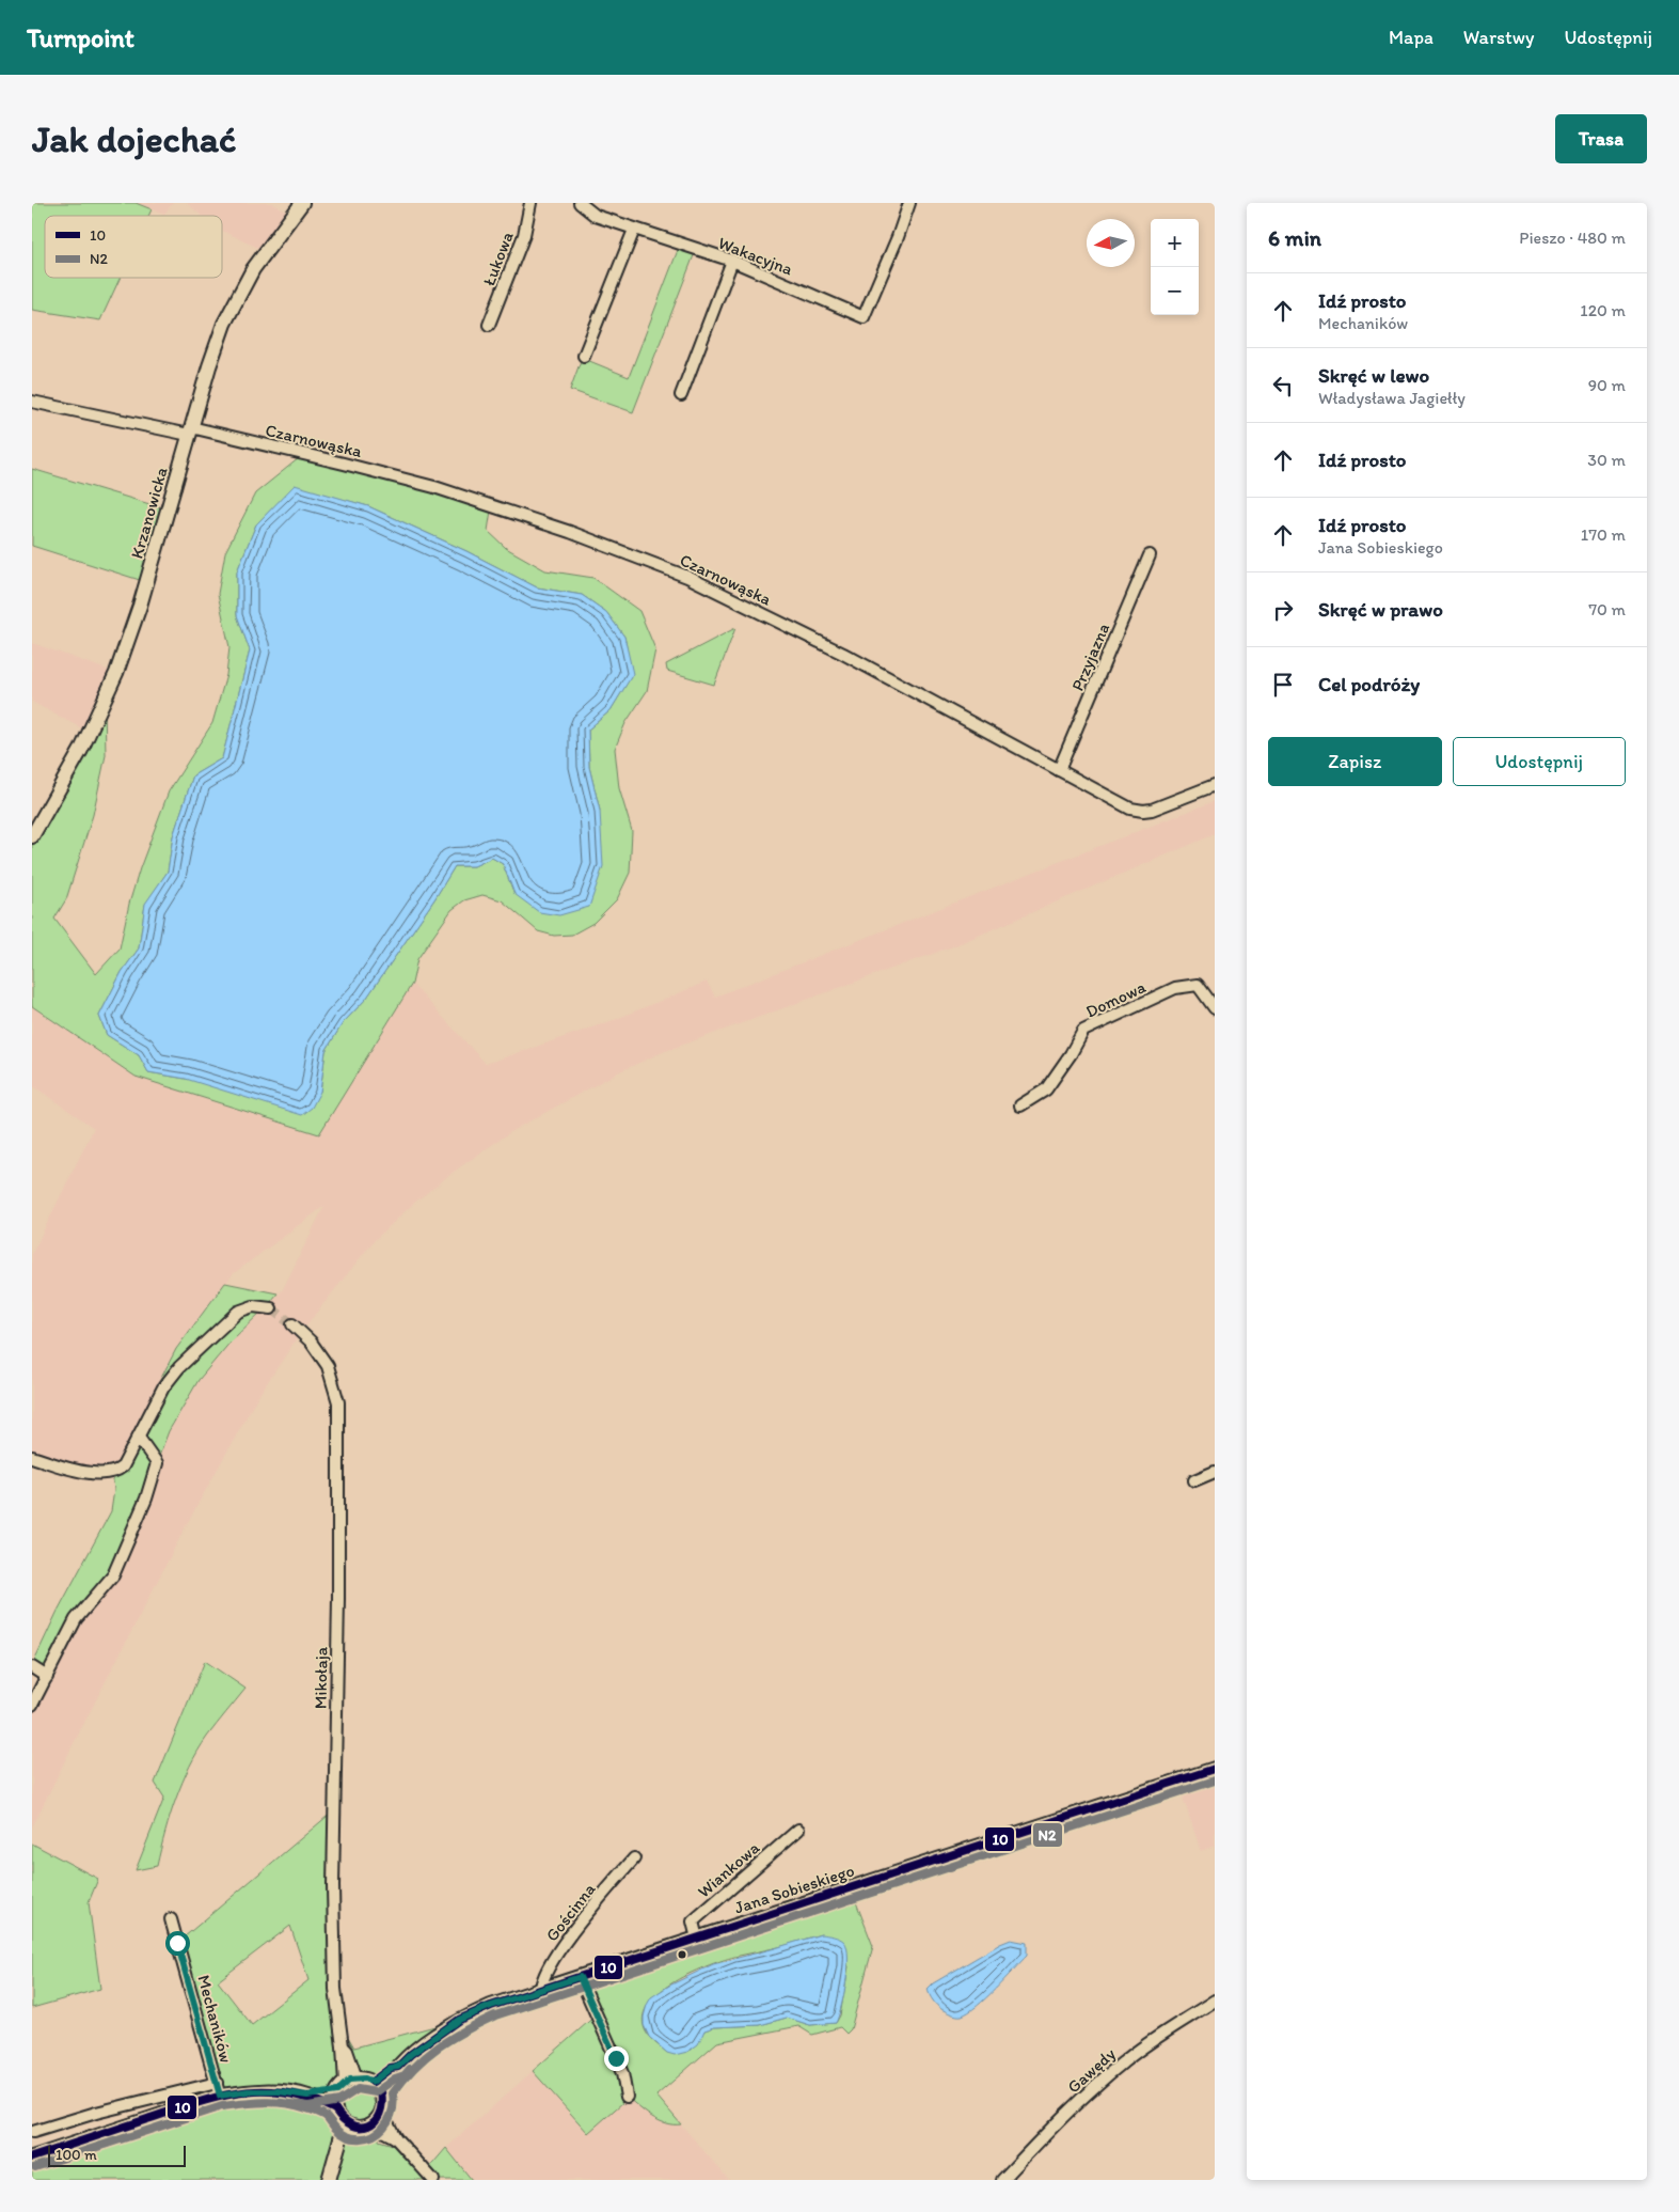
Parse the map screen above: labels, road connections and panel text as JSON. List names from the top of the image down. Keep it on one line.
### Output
{"streets":{"street":["Wakacyjna","Łukowa","Czarnowąska","Krzanowicka","Przyjazna","Domowa","Mikołaja","Wiankowa","Jana Sobieskiego","Gościnna","Mechaników","Gawędy"]},"crossings":[["Czarnowąska","Krzanowicka"],["Czarnowąska","Przyjazna"],["Mikołaja","Jana Sobieskiego"],["Wiankowa","Jana Sobieskiego"],["Jana Sobieskiego","Gościnna"]],"lines":["transit line 10","transit line N2"],"legend":["10","N2"],"scale_bar":"100 m","north":"left","page":{"header":"Turnpoint","nav":["Mapa","Warstwy","Udostępnij"],"buttons":["Trasa",["Zapisz","Udostępnij"]],"title":"Jak dojechać","heading":["6 min","Pieszo · 480 m"],"map_buttons":["+","−"],"list":[["Idź prosto","Mechaników","120 m"],["Skręć w lewo","Władysława Jagiełły","90 m"],["Idź prosto","30 m"],["Idź prosto","Jana Sobieskiego","170 m"],["Skręć w prawo","70 m"],"Cel podróży"],"scale":"100 m"}}
